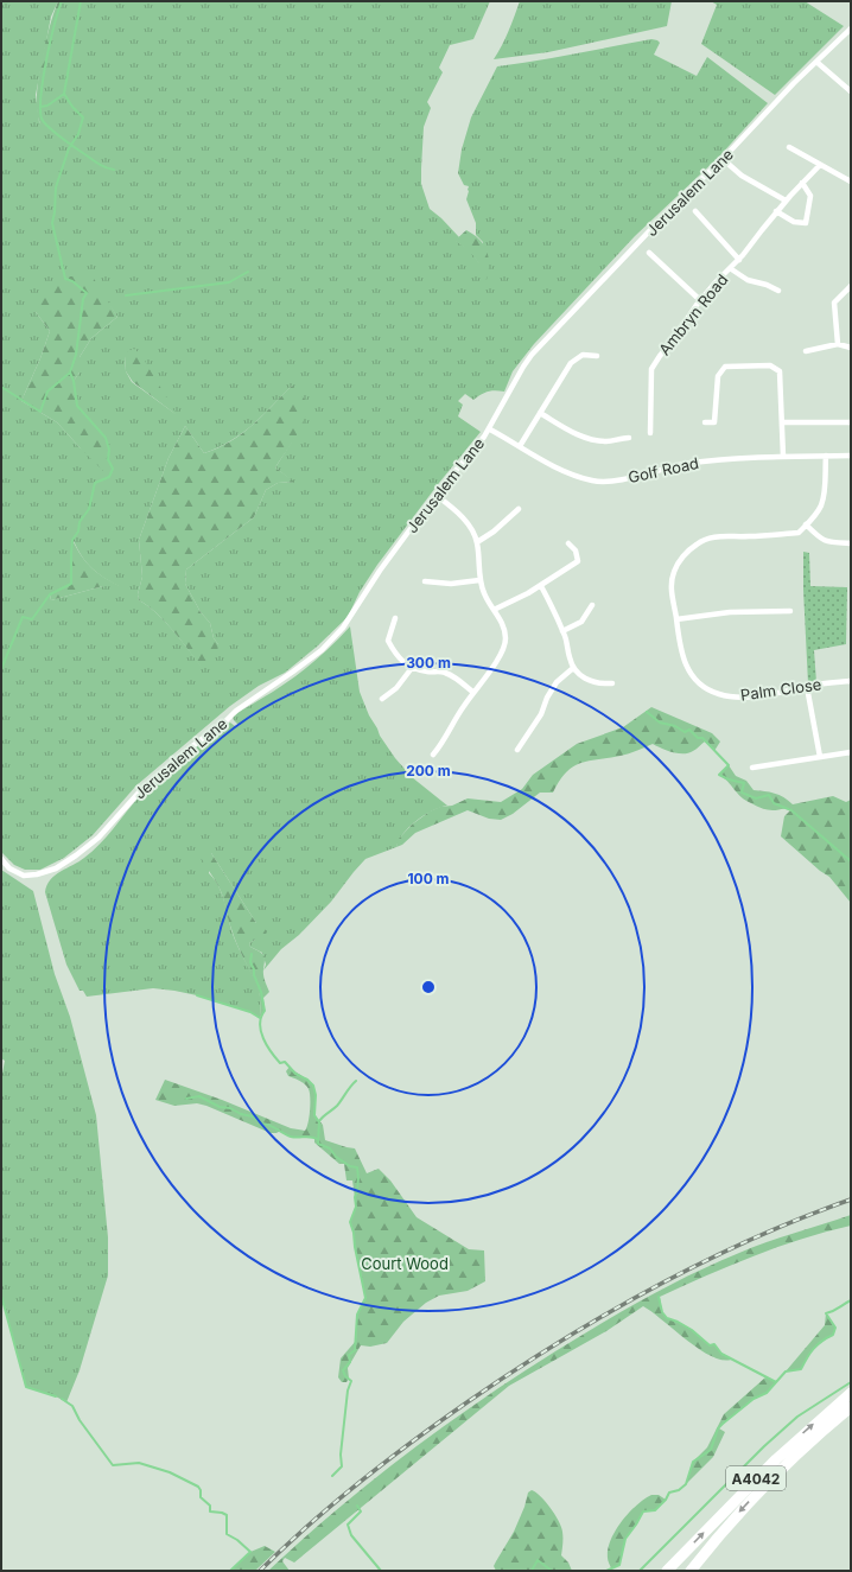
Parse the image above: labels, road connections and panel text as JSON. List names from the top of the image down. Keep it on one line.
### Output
{"streets":{"highway":["A4042"],"street":["Jerusalem Lane","Ambryn Road","Golf Road","Palm Close"]},"crossings":[["Jerusalem Lane","Golf Road"]],"parks":["Court Wood"],"rings":["300 m","200 m","100 m"]}
